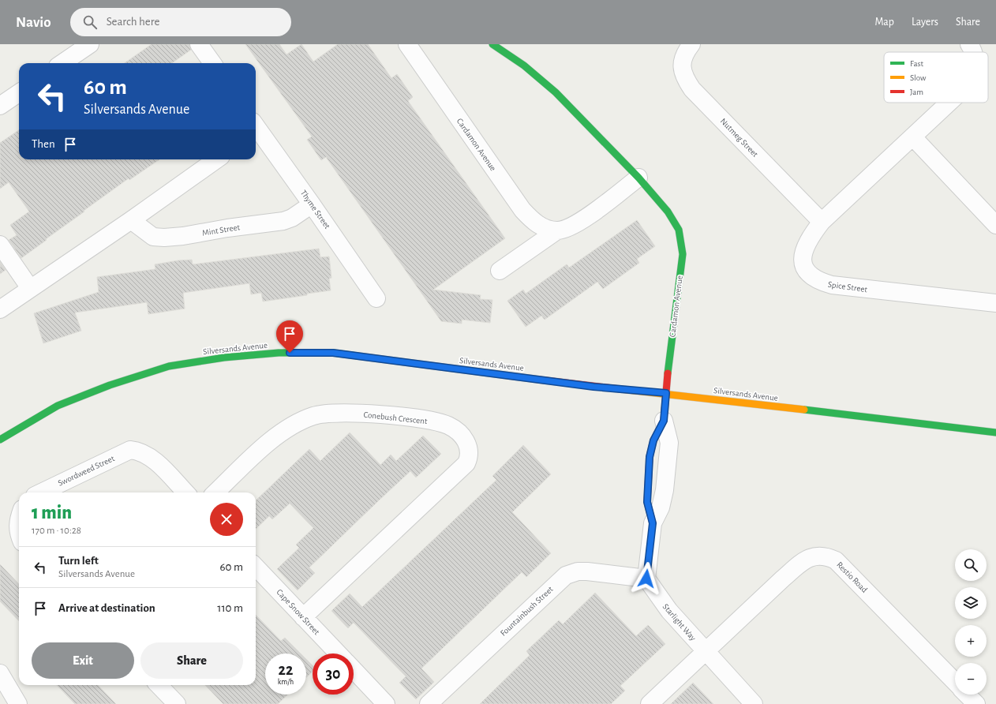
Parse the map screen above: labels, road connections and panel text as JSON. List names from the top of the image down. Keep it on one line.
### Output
{"streets":{"street":["Nutmeg Street","Cardamon Avenue","Thyme Street","Mint Street","Spice Street","Silversands Avenue","Conebush Crescent","Swordweed Street","Restio Road","Fountainbush Street","Cape Snow Street","Starlight Way"]},"crossings":[["Nutmeg Street","Spice Street"],["Cardamon Avenue","Silversands Avenue"],["Thyme Street","Mint Street"],["Conebush Crescent","Cape Snow Street"],["Restio Road","Starlight Way"],["Fountainbush Street","Starlight Way"]],"legend":["Fast","Slow","Jam"],"page":{"header":"Navio","search":"Search here","nav":["Map","Layers","Share"],"turn":["60 m","Silversands Avenue"],"then":"Then","heading":["1 min","170 m · 10:28"],"list":[{"name":"Turn left","note":"Silversands Avenue","value":"60 m"},{"name":"Arrive at destination","value":"110 m"}],"map_buttons":["+","−"],"buttons":["Exit","Share"],"speed":"22 km/h","limit":"30"}}
